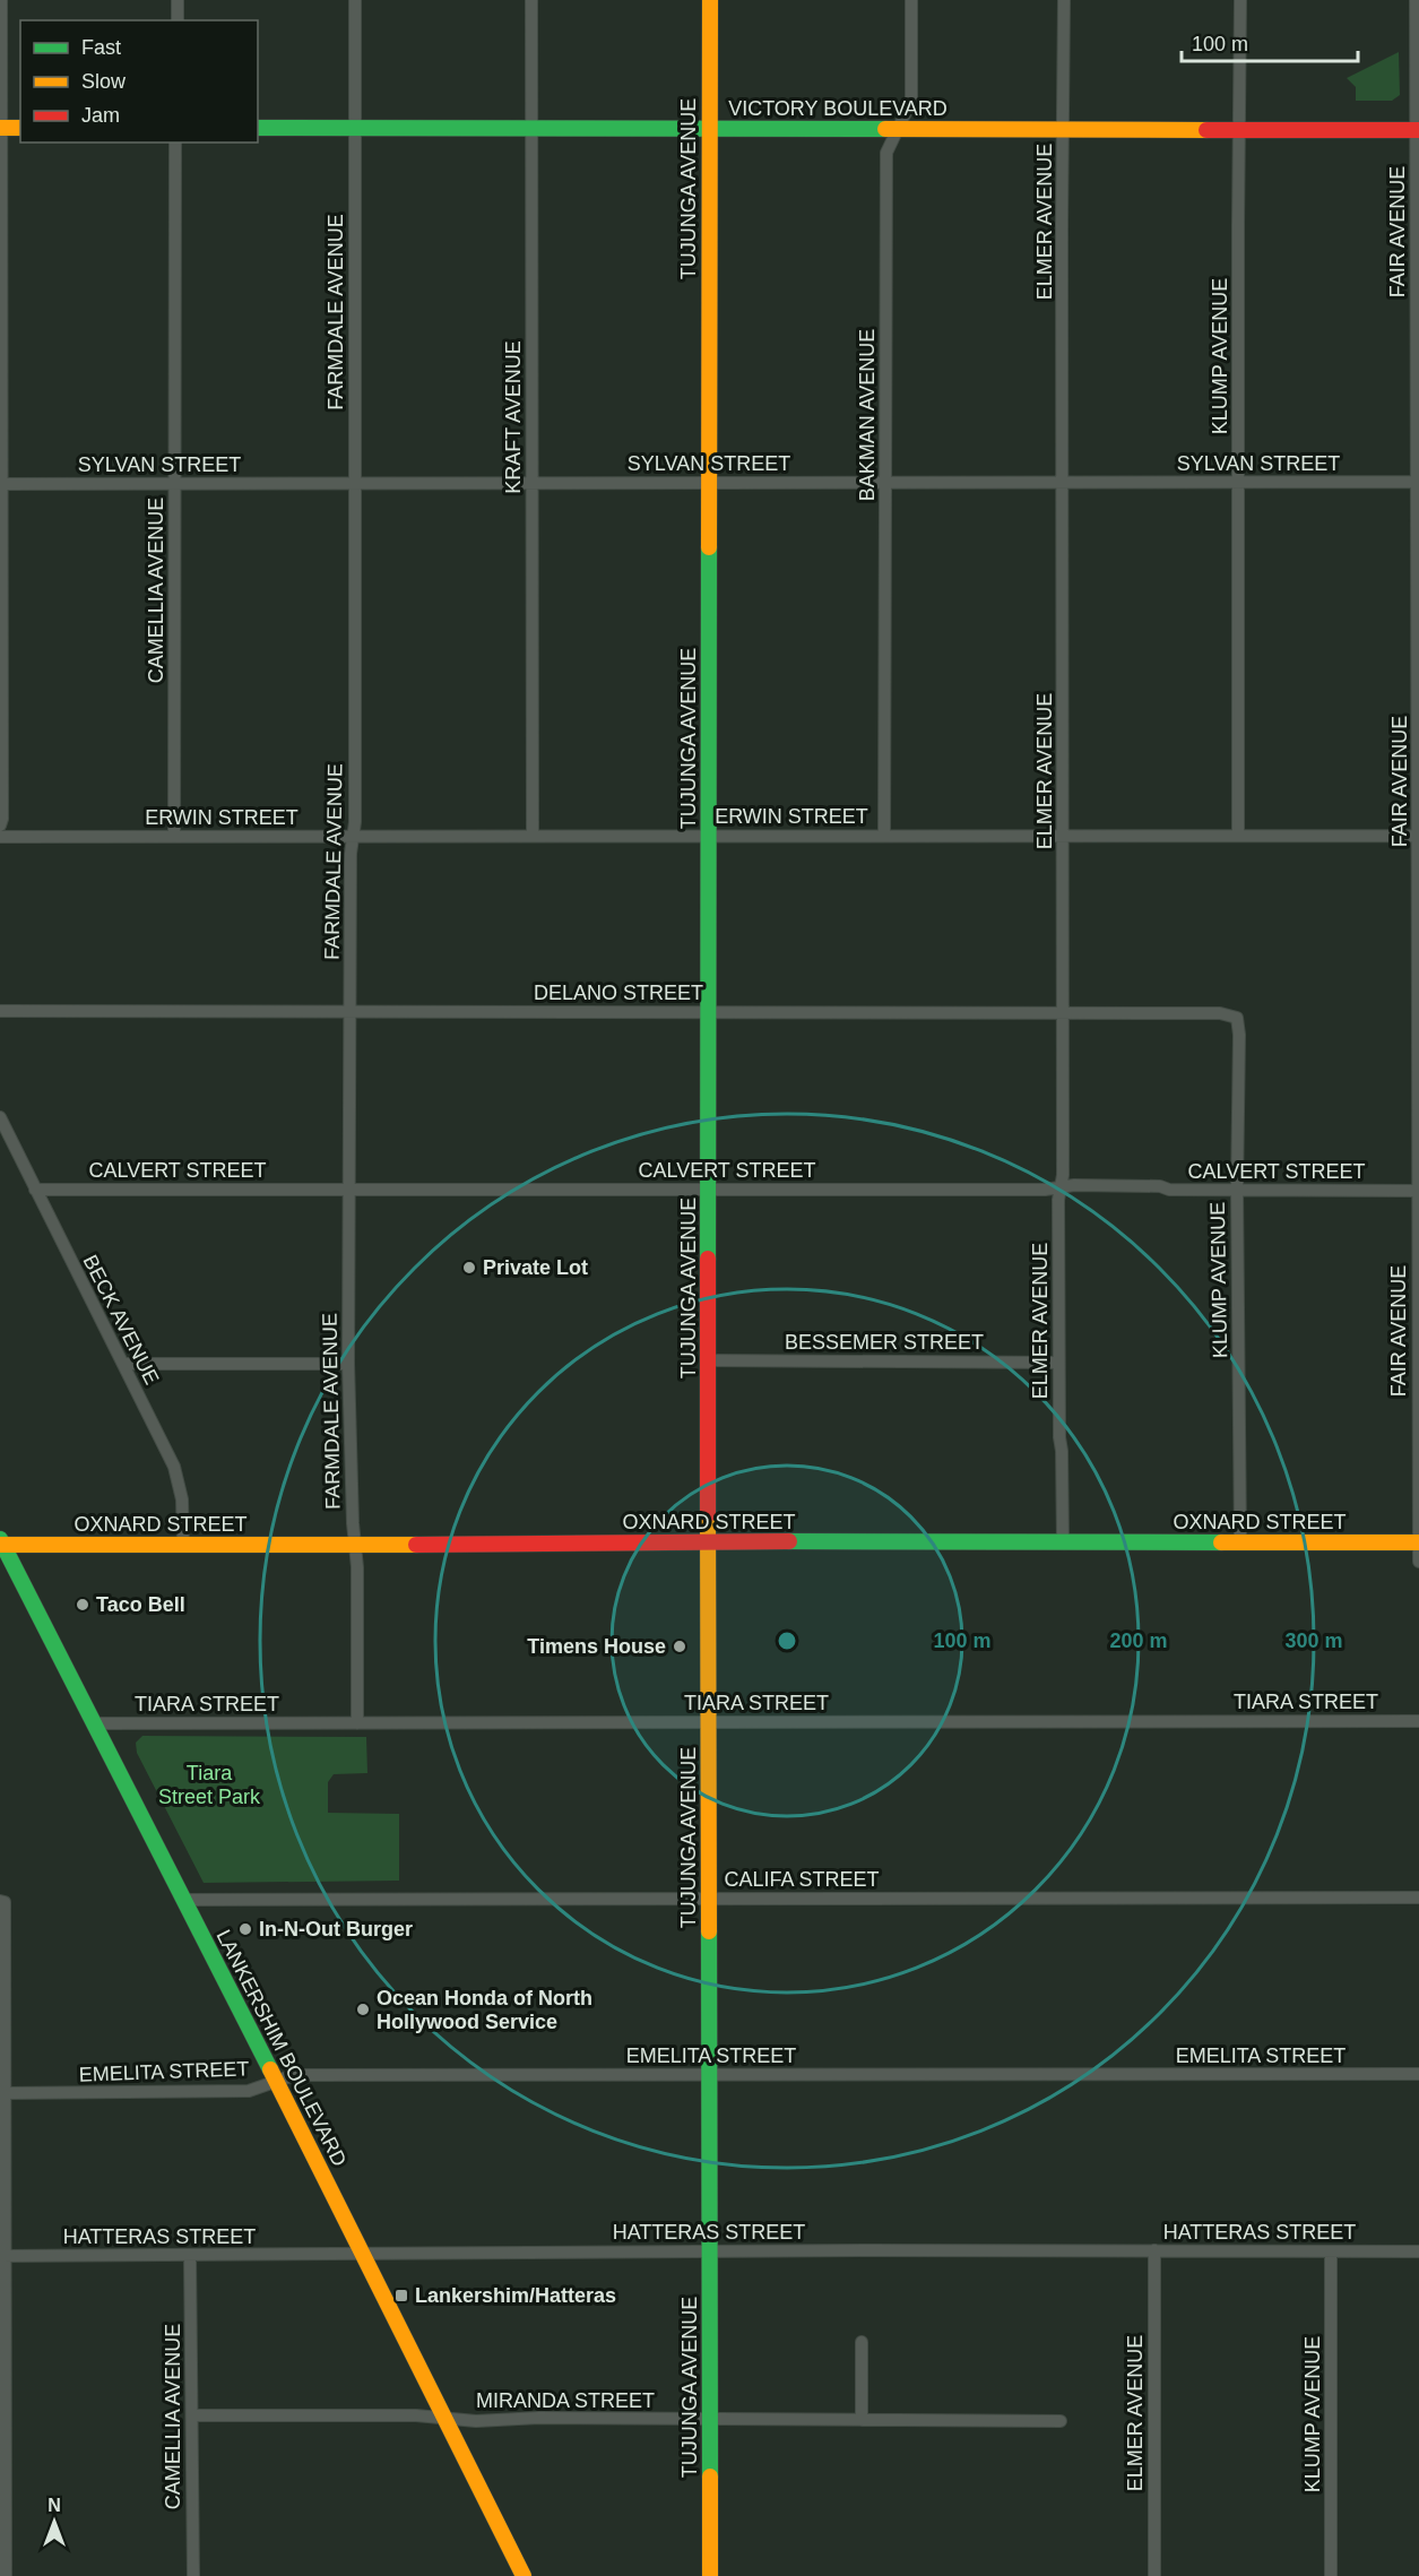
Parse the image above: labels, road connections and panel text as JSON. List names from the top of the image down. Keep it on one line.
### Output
{"streets":{"main road":["VICTORY BOULEVARD","TUJUNGA AVENUE","OXNARD STREET","LANKERSHIM BOULEVARD"],"street":["ELMER AVENUE","FAIR AVENUE","FARMDALE AVENUE","KLUMP AVENUE","BAKMAN AVENUE","KRAFT AVENUE","SYLVAN STREET","CAMELLIA AVENUE","ERWIN STREET","DELANO STREET","CALVERT STREET","BECK AVENUE","BESSEMER STREET","TIARA STREET","CALIFA STREET","EMELITA STREET","HATTERAS STREET","MIRANDA STREET"]},"crossings":[["VICTORY BOULEVARD","TUJUNGA AVENUE"],["VICTORY BOULEVARD","ELMER AVENUE"],["VICTORY BOULEVARD","FAIR AVENUE"],["VICTORY BOULEVARD","FARMDALE AVENUE"],["VICTORY BOULEVARD","KLUMP AVENUE"],["VICTORY BOULEVARD","BAKMAN AVENUE"],["VICTORY BOULEVARD","KRAFT AVENUE"],["TUJUNGA AVENUE","SYLVAN STREET"],["TUJUNGA AVENUE","ERWIN STREET"],["TUJUNGA AVENUE","DELANO STREET"],["TUJUNGA AVENUE","CALVERT STREET"],["TUJUNGA AVENUE","BESSEMER STREET"],["TUJUNGA AVENUE","OXNARD STREET"],["TUJUNGA AVENUE","TIARA STREET"],["TUJUNGA AVENUE","CALIFA STREET"],["TUJUNGA AVENUE","EMELITA STREET"],["TUJUNGA AVENUE","HATTERAS STREET"],["TUJUNGA AVENUE","MIRANDA STREET"],["ELMER AVENUE","SYLVAN STREET"],["ELMER AVENUE","ERWIN STREET"],["ELMER AVENUE","DELANO STREET"],["ELMER AVENUE","CALVERT STREET"],["ELMER AVENUE","BESSEMER STREET"],["ELMER AVENUE","OXNARD STREET"],["ELMER AVENUE","HATTERAS STREET"],["FAIR AVENUE","SYLVAN STREET"],["FAIR AVENUE","ERWIN STREET"],["FAIR AVENUE","CALVERT STREET"],["FAIR AVENUE","OXNARD STREET"],["FARMDALE AVENUE","SYLVAN STREET"],["FARMDALE AVENUE","ERWIN STREET"],["FARMDALE AVENUE","DELANO STREET"],["FARMDALE AVENUE","CALVERT STREET"],["FARMDALE AVENUE","OXNARD STREET"],["FARMDALE AVENUE","TIARA STREET"],["KLUMP AVENUE","SYLVAN STREET"],["KLUMP AVENUE","ERWIN STREET"],["KLUMP AVENUE","DELANO STREET"],["KLUMP AVENUE","CALVERT STREET"],["KLUMP AVENUE","OXNARD STREET"],["KLUMP AVENUE","HATTERAS STREET"],["BAKMAN AVENUE","SYLVAN STREET"],["BAKMAN AVENUE","ERWIN STREET"],["KRAFT AVENUE","SYLVAN STREET"],["KRAFT AVENUE","ERWIN STREET"],["SYLVAN STREET","CAMELLIA AVENUE"],["CAMELLIA AVENUE","ERWIN STREET"],["CAMELLIA AVENUE","HATTERAS STREET"],["CAMELLIA AVENUE","MIRANDA STREET"],["CALVERT STREET","BECK AVENUE"],["BECK AVENUE","OXNARD STREET"],["OXNARD STREET","LANKERSHIM BOULEVARD"],["TIARA STREET","LANKERSHIM BOULEVARD"],["CALIFA STREET","LANKERSHIM BOULEVARD"],["LANKERSHIM BOULEVARD","EMELITA STREET"],["LANKERSHIM BOULEVARD","HATTERAS STREET"],["LANKERSHIM BOULEVARD","MIRANDA STREET"]],"parks":["Tiara Street Park"],"places":{"other":["Private Lot","Taco Bell","Timens House","In-N-Out Burger","Ocean Honda of North Hollywood Service"],"transit":["Lankershim/Hatteras"]},"legend":["Fast","Slow","Jam"],"scale_bar":"100 m","north":"top","rings":["100 m","200 m","300 m"]}
